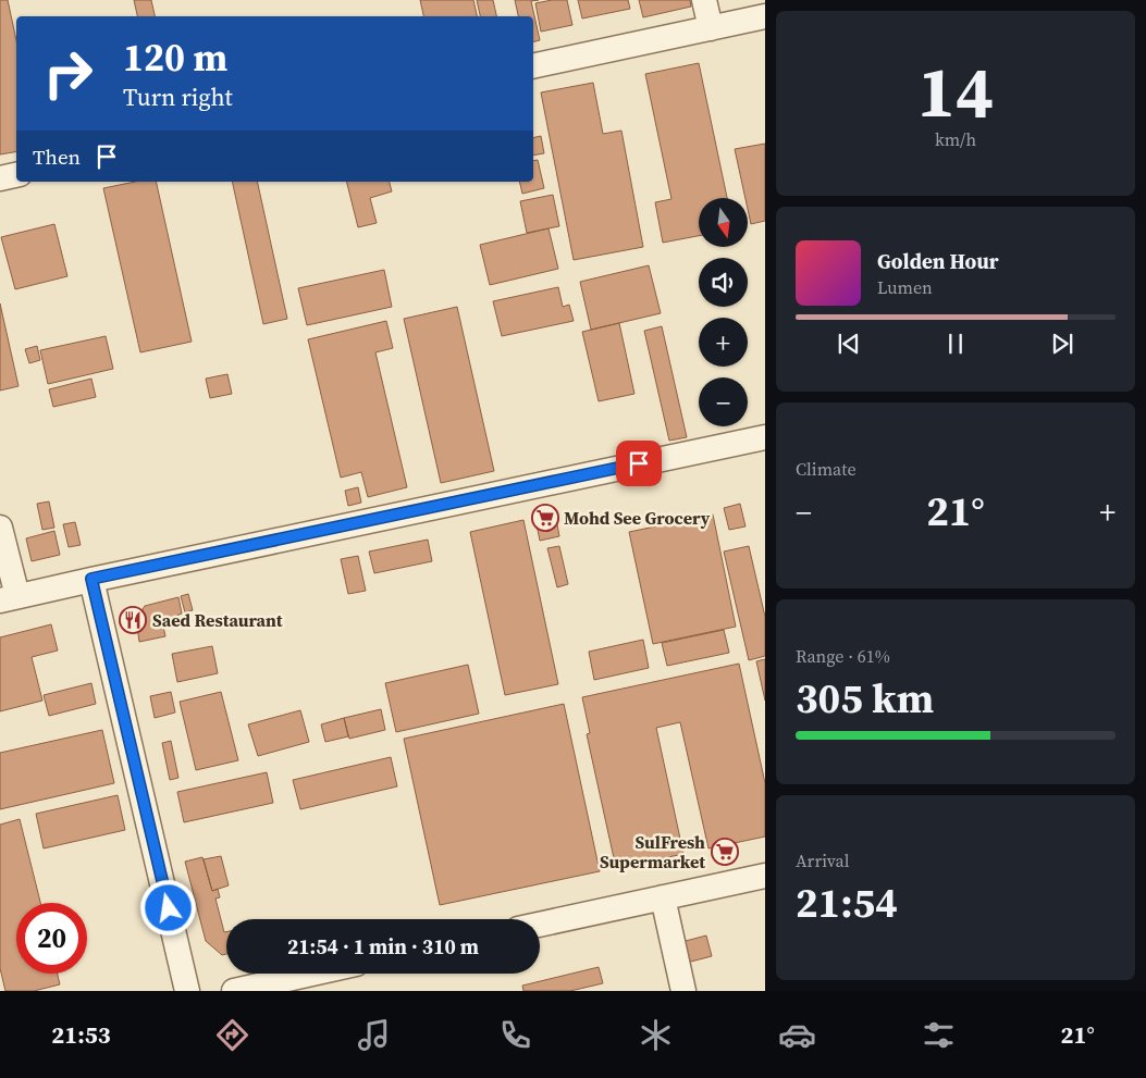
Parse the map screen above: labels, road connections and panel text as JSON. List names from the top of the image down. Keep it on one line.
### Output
{"places":{"supermarket":["Mohd See Grocery","SulFresh Supermarket"],"restaurant":["Saed Restaurant"]},"north":"bottom","page":{"tile":[["14","km/h"],"Climate",["Range · 61%","305 km"],["Arrival","21:54"]],"turn":["120 m","Turn right"],"then":"Then","map_buttons":["+","−"],"song":["Golden Hour","Lumen"],"heat":["−","21°","+"],"limit":"20","trip":"21:54 · 1 min · 310 m","tabs":["21:53","21°"]}}
